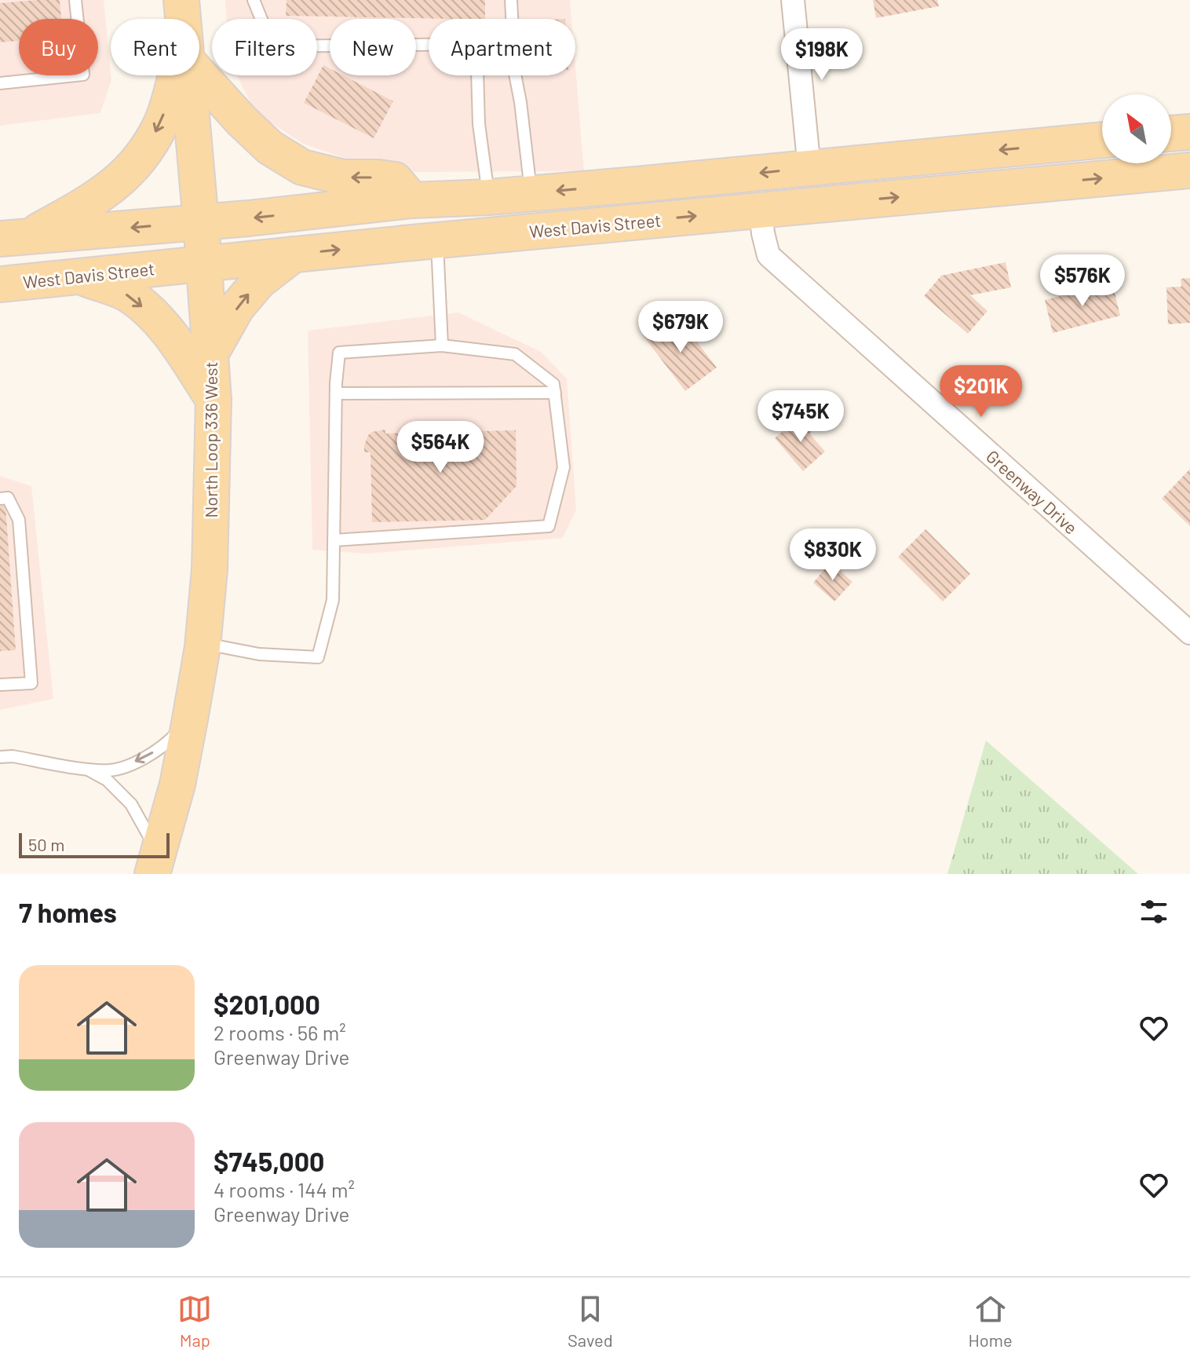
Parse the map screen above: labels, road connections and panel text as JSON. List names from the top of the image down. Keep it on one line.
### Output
{"streets":{"main road":["West Davis Street","North Loop 336 West"],"street":["Greenway Drive"]},"crossings":[["West Davis Street","North Loop 336 West"],["West Davis Street","Greenway Drive"]],"scale_bar":"50 m","north":"top left","page":{"chip":["Buy","Rent","Filters","New","Apartment"],"price":["$198K","$576K","$679K","$201K","$745K","$564K","$830K"],"scale":"50 m","heading":"7 homes","list":[{"name":"$201,000","note":"2 rooms · 56 m² · Greenway Drive"},{"name":"$745,000","note":"4 rooms · 144 m² · Greenway Drive"}],"tabs":["Map","Saved","Home"]}}
